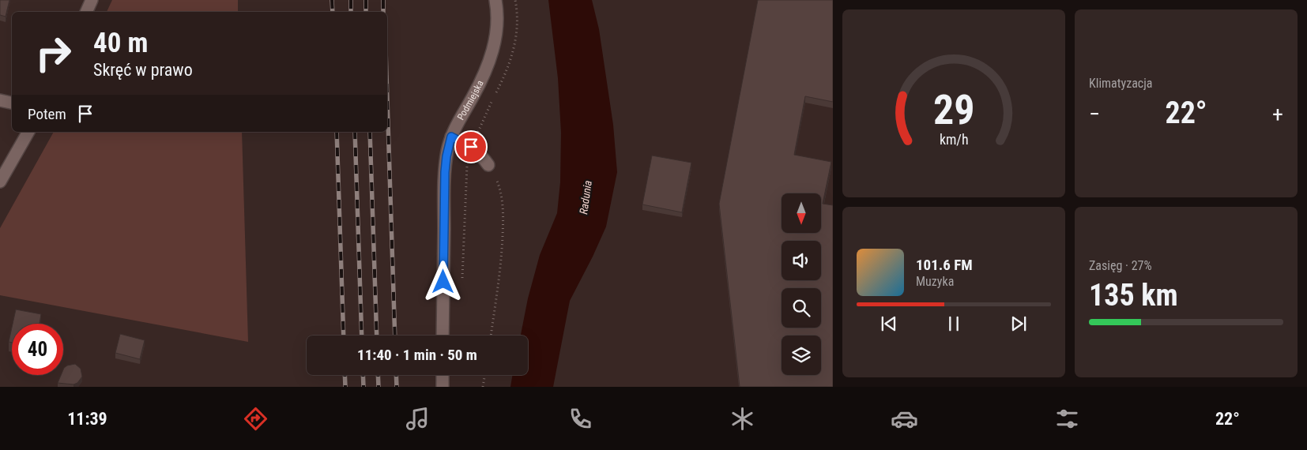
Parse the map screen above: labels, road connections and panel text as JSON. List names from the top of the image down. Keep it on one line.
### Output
{"streets":{"street":["Podmiejska"]},"water":["Radunia"],"north":"bottom","page":{"tile":["Klimatyzacja",["Zasięg · 27%","135 km"]],"turn":["40 m","Skręć w prawo"],"then":"Potem","heat":["−","22°","+"],"song":["101.6 FM","Muzyka"],"limit":"40","trip":"11:40 · 1 min · 50 m","tabs":["11:39","22°"],"gauge":["29","km/h"]}}
